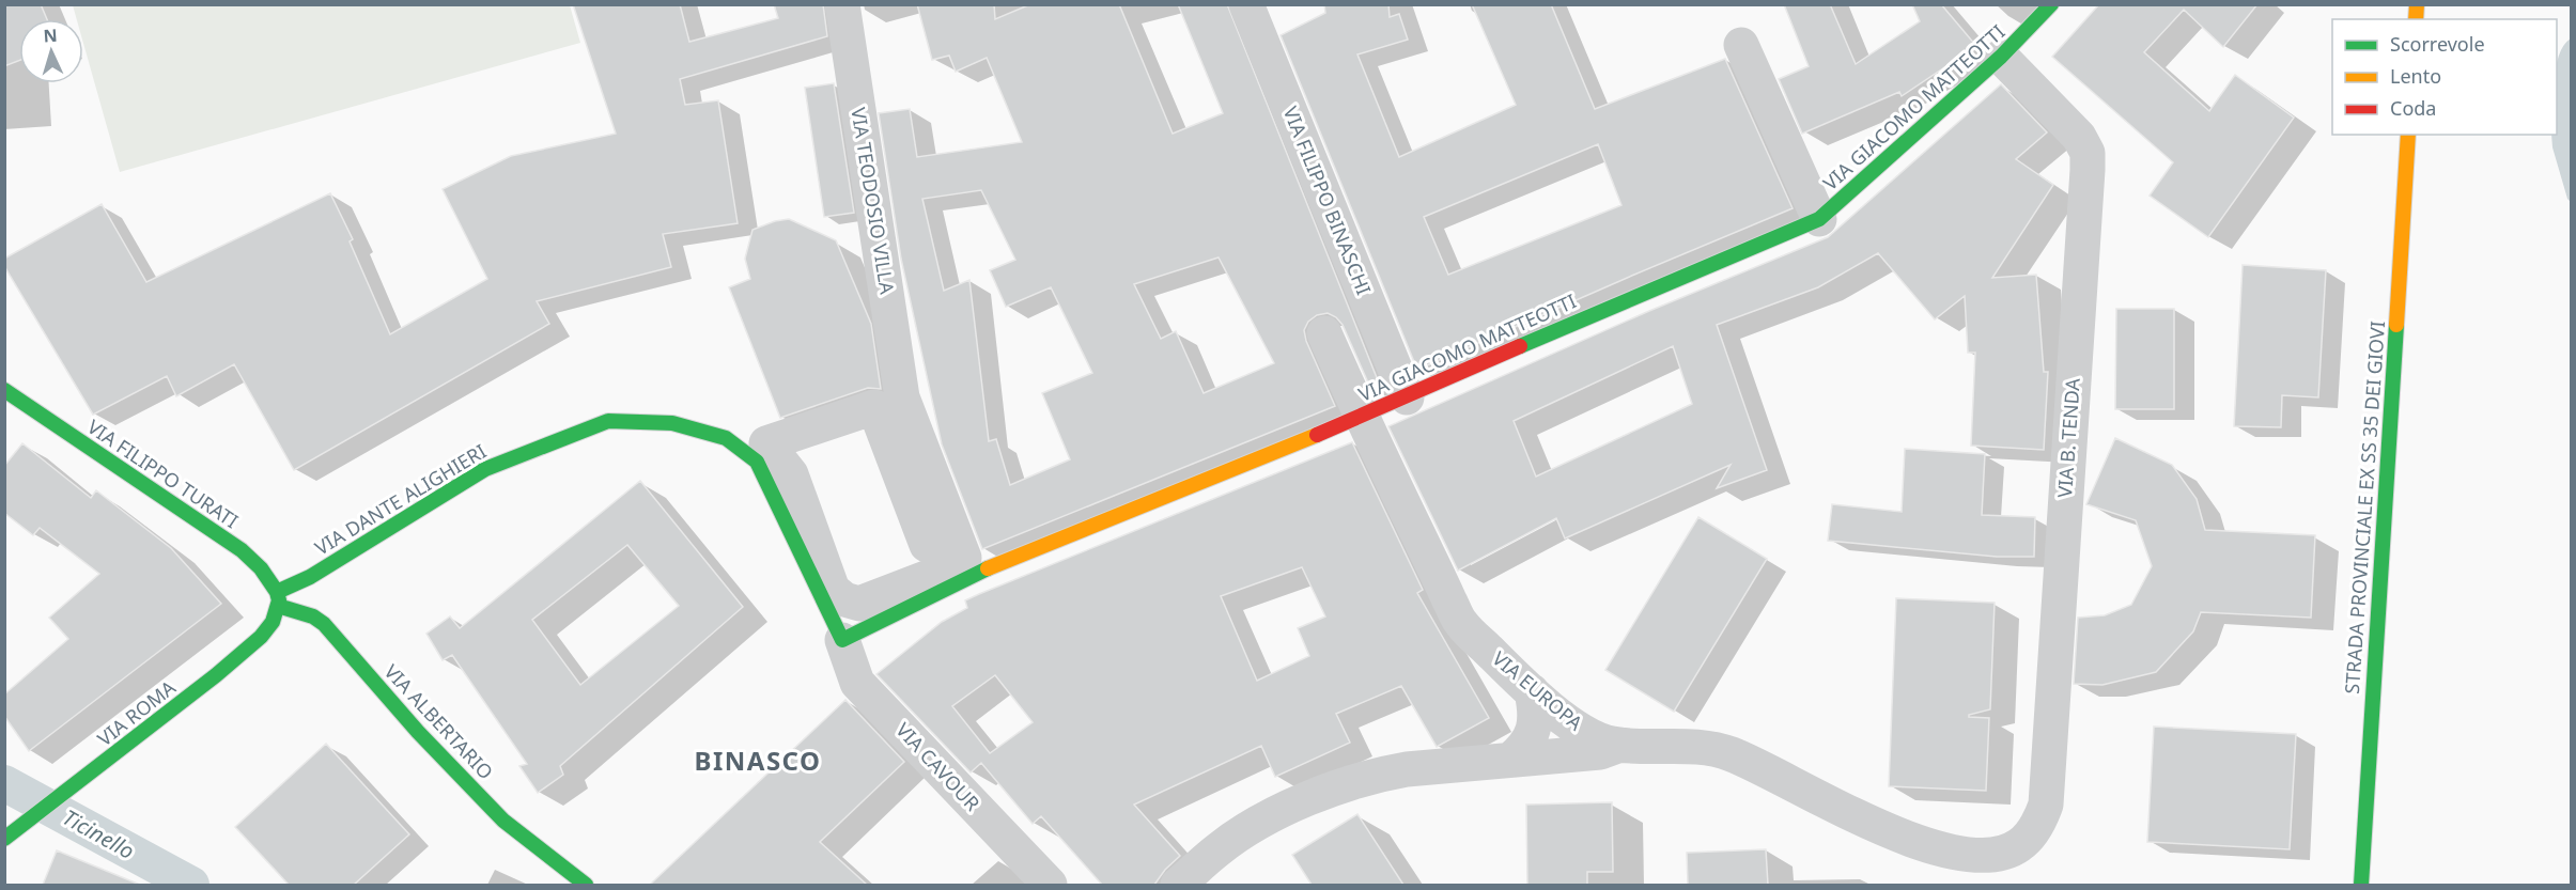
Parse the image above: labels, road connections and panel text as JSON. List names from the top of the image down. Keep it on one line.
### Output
{"streets":{"street":["VIA GIACOMO MATTEOTTI","VIA TEODOSIO VILLA","VIA FILIPPO BINASCHI","VIA B. TENDA","VIA FILIPPO TURATI","VIA DANTE ALIGHIERI","STRADA PROVINCIALE EX SS 35 DEI GIOVI","VIA EUROPA","VIA ROMA","VIA ALBERTARIO","VIA CAVOUR"]},"crossings":[["VIA GIACOMO MATTEOTTI","VIA TEODOSIO VILLA"],["VIA GIACOMO MATTEOTTI","VIA FILIPPO BINASCHI"],["VIA GIACOMO MATTEOTTI","VIA B. TENDA"],["VIA GIACOMO MATTEOTTI","VIA DANTE ALIGHIERI"],["VIA GIACOMO MATTEOTTI","VIA EUROPA"],["VIA GIACOMO MATTEOTTI","VIA CAVOUR"],["VIA B. TENDA","VIA EUROPA"],["VIA FILIPPO TURATI","VIA DANTE ALIGHIERI"],["VIA FILIPPO TURATI","VIA ROMA"],["VIA FILIPPO TURATI","VIA ALBERTARIO"],["VIA DANTE ALIGHIERI","VIA ROMA"],["VIA DANTE ALIGHIERI","VIA ALBERTARIO"],["VIA DANTE ALIGHIERI","VIA CAVOUR"],["VIA ROMA","VIA ALBERTARIO"]],"districts":["BINASCO"],"water":["Ticinello"],"legend":["Scorrevole","Lento","Coda"],"north":"top"}
